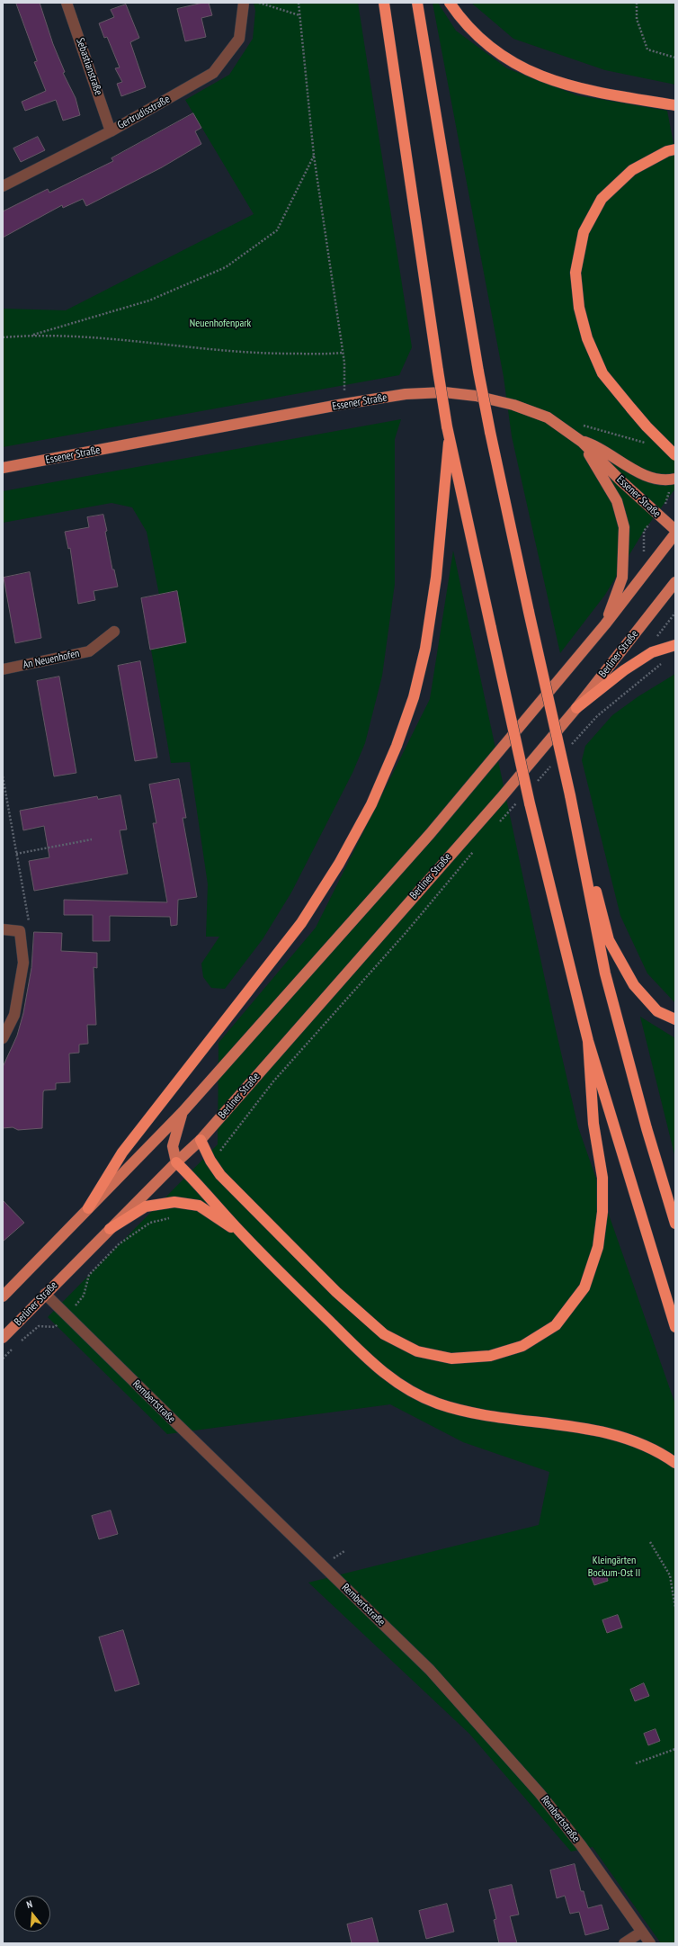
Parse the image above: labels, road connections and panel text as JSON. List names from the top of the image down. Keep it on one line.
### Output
{"streets":{"main road":["Essener Straße","Berliner Straße"],"street":["Sebastianstraße","Gertrudisstraße","An Neuenhofen","Rembertstraße"]},"crossings":[["Sebastianstraße","Gertrudisstraße"],["Berliner Straße","Rembertstraße"]],"parks":["Neuenhofenpark","Kleingärten Bockum-Ost II"],"north":"top"}
